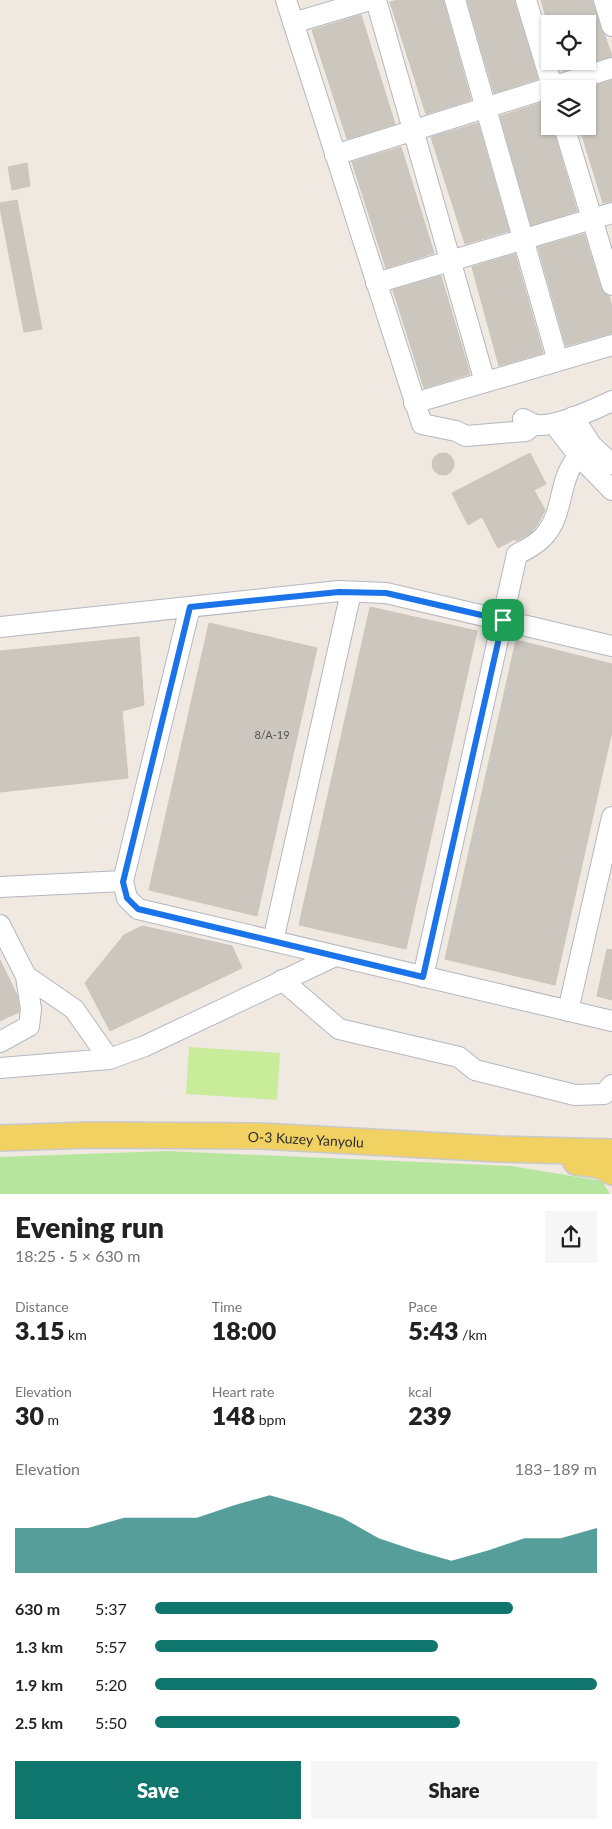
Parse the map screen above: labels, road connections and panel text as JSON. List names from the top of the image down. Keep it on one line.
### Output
{"streets":{"main road":["O-3 Kuzey Yanyolu"]},"house_numbers":["8/A-19"],"page":{"heading":["Evening run","18:25 · 5 × 630 m"],"stats":[["Distance","3.15 km"],["Time","18:00"],["Pace","5:43 /km"],["Elevation","30 m"],["Heart rate","148 bpm"],["kcal","239"]],"chart":["Elevation","183–189 m"],"list":[{"name":"630 m","note":"5:37"},{"name":"1.3 km","note":"5:57"},{"name":"1.9 km","note":"5:20"},{"name":"2.5 km","note":"5:50"}],"buttons":["Save","Share"]}}
